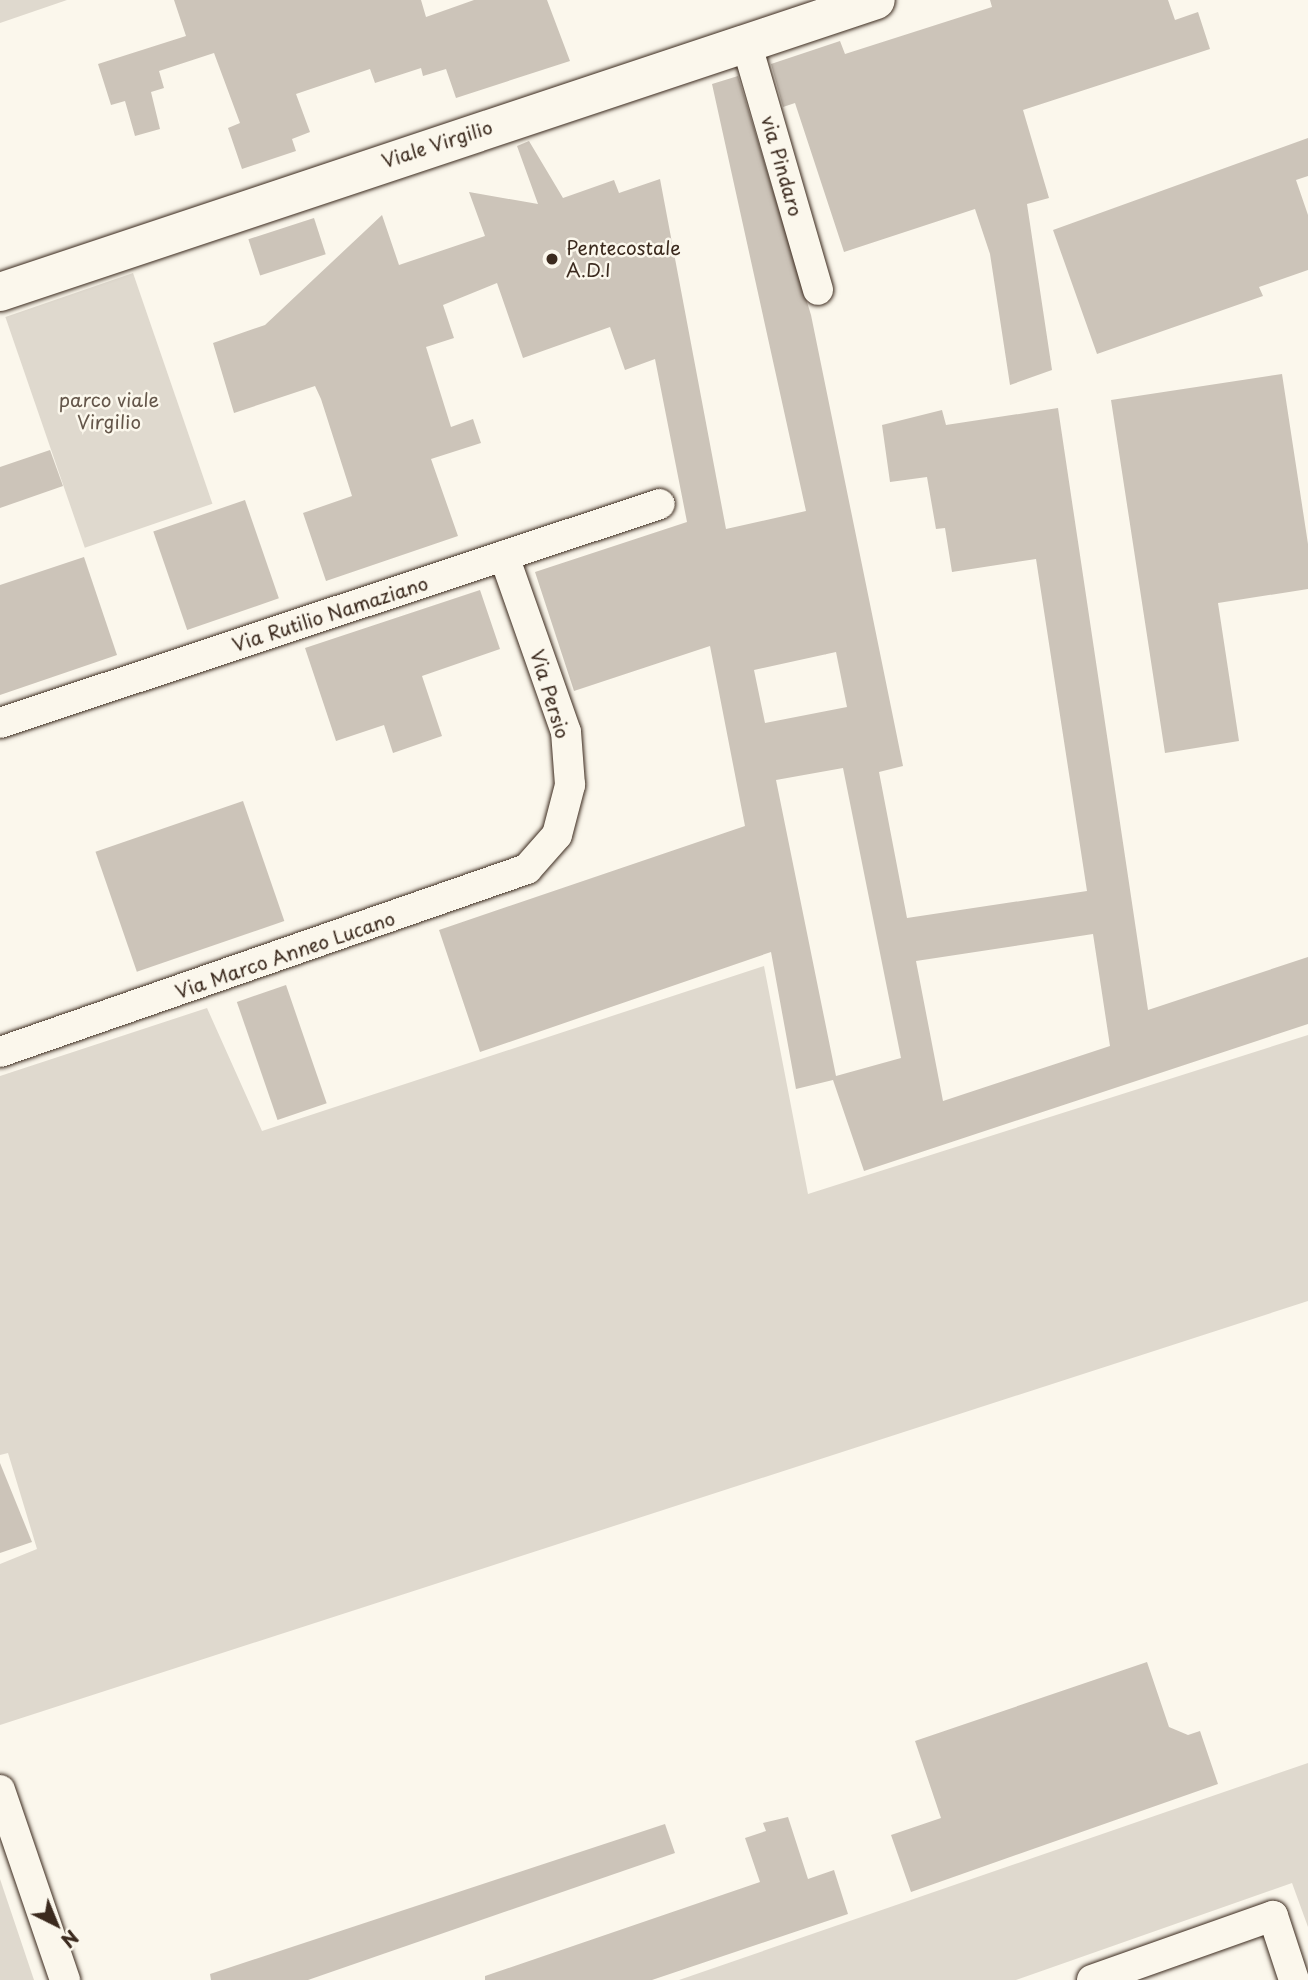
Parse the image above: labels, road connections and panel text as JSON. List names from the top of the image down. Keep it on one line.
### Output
{"streets":{"street":["Viale Virgilio","via Pindaro","Via Rutilio Namaziano","Via Persio","Via Marco Anneo Lucano"]},"crossings":[["Viale Virgilio","via Pindaro"],["Via Rutilio Namaziano","Via Persio"],["Via Persio","Via Marco Anneo Lucano"]],"parks":["parco viale Virgilio"],"places":["Pentecostale A.D.I"],"north":"bottom right"}
